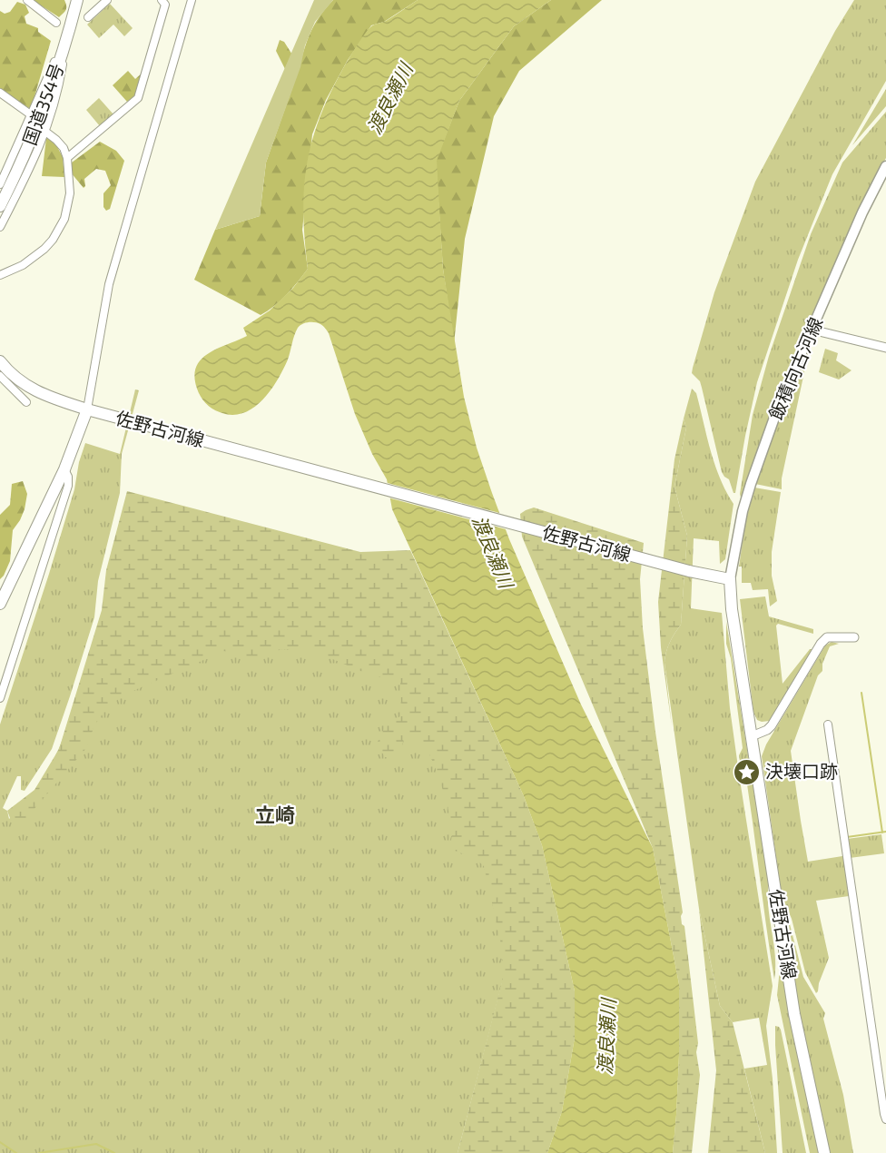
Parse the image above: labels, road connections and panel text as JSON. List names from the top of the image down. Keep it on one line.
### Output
{"streets":{"main road":["国道354号","飯積向古河線","佐野古河線"]},"crossings":[["飯積向古河線","佐野古河線"]],"districts":["立崎"],"water":["渡良瀬川"],"places":{"place":["決壊口跡"]}}
